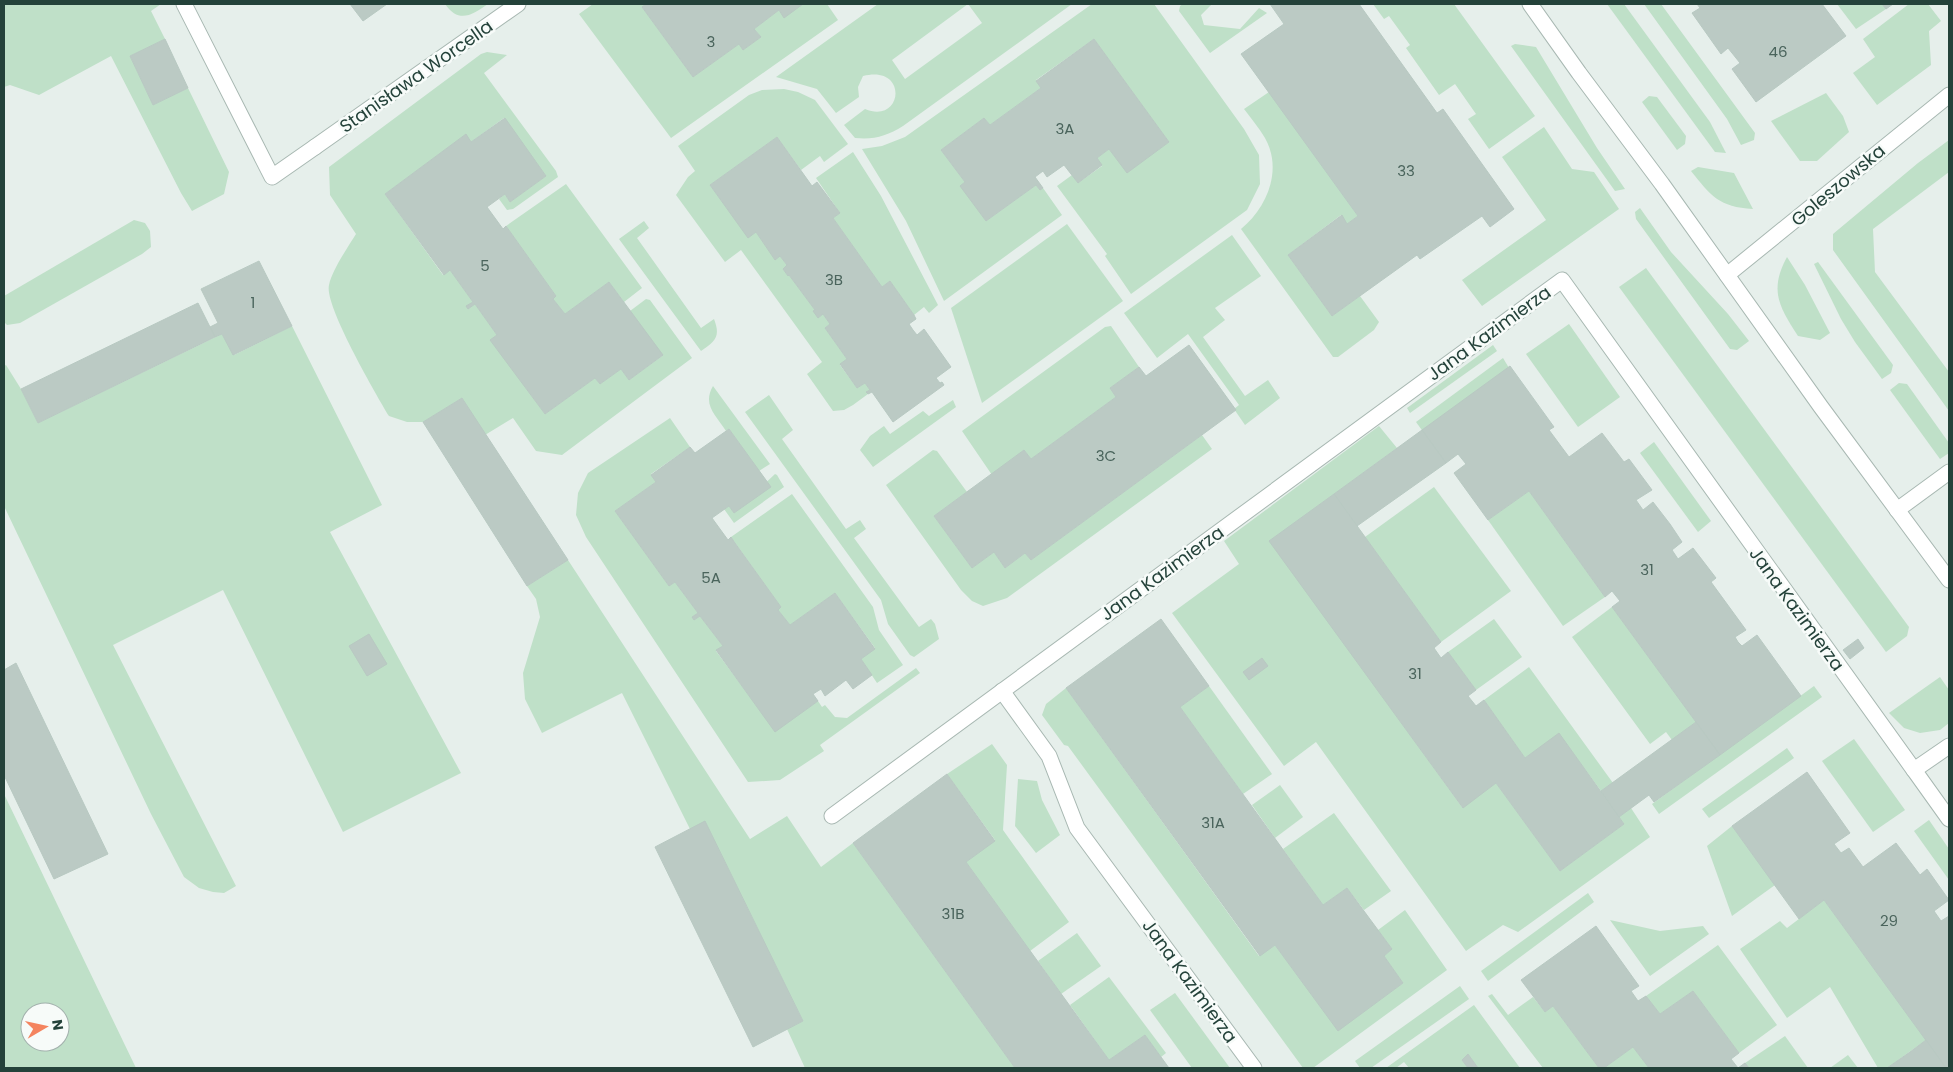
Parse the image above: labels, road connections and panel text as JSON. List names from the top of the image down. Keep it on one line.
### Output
{"streets":{"street":["Stanisława Worcella","Goleszowska","Jana Kazimierza"]},"house_numbers":["3","46","3A","33","5","3B","1","3C","31","5A","31","31A","31B","29"],"north":"right"}
